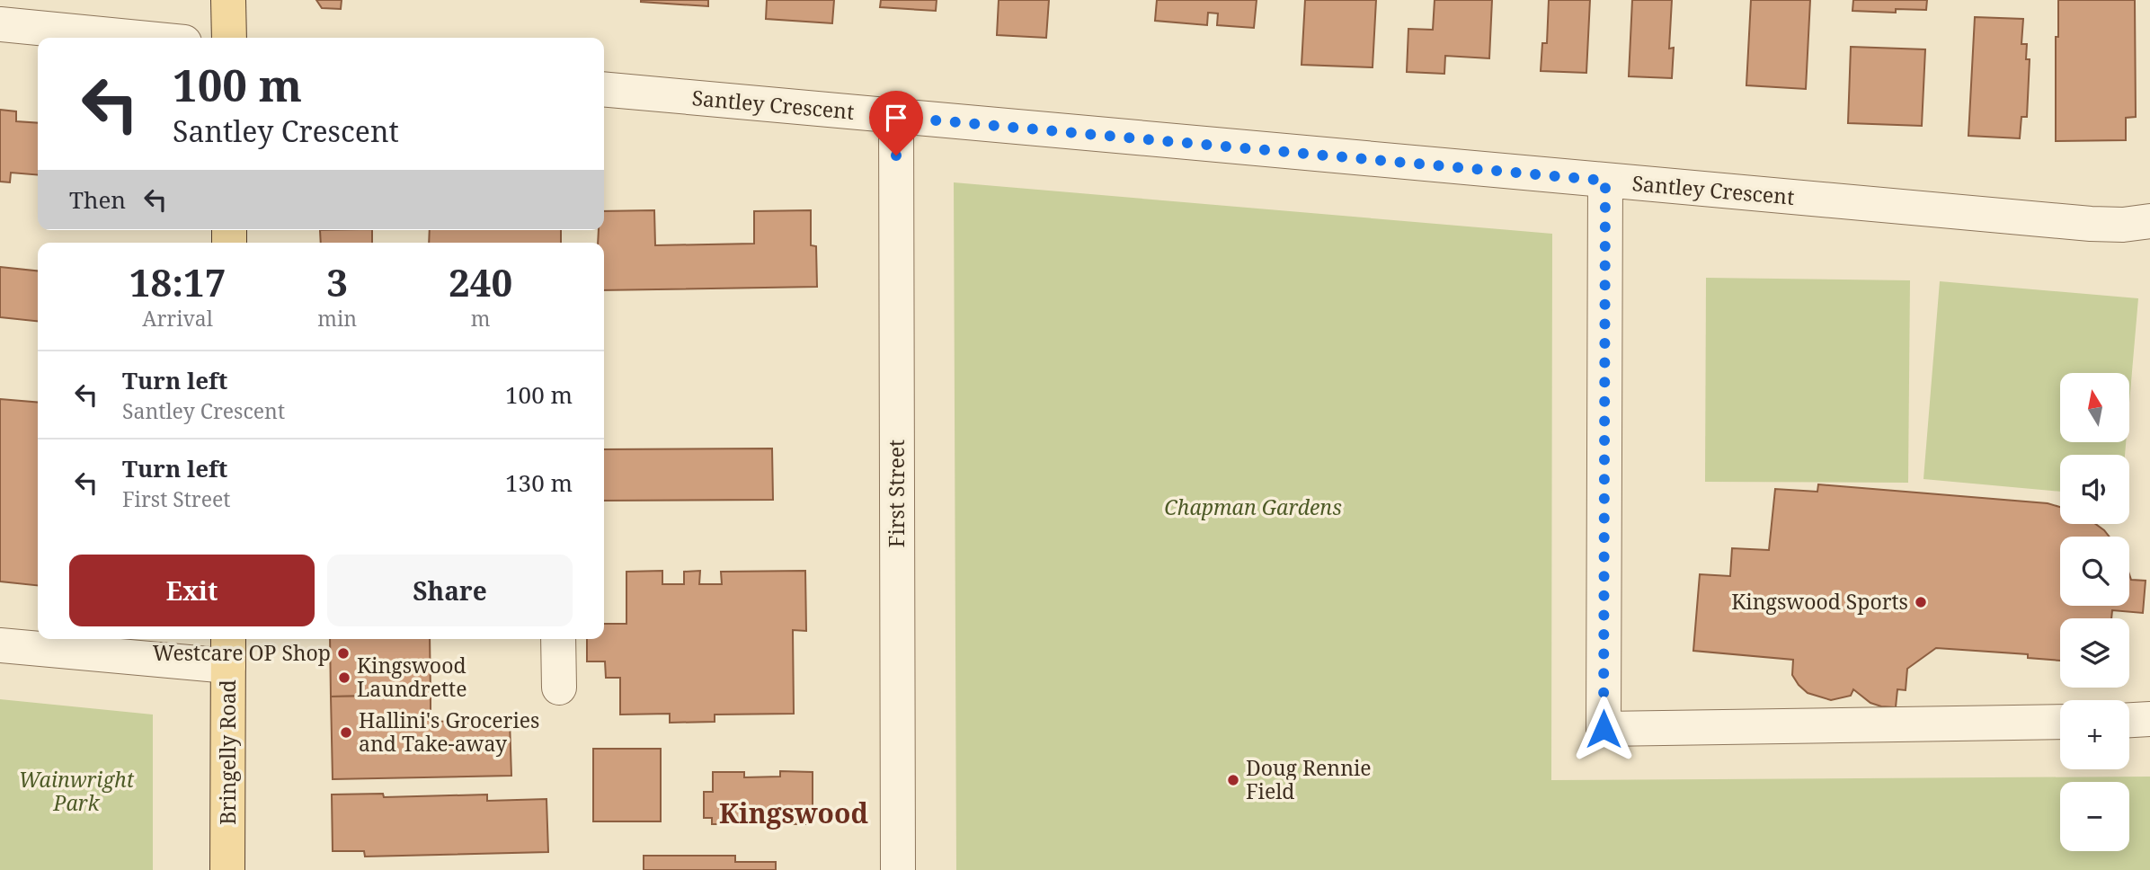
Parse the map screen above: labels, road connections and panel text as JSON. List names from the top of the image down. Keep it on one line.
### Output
{"streets":{"main road":["Bringelly Road"],"street":["Santley Crescent","First Street"]},"crossings":[["Santley Crescent","First Street"]],"districts":["Kingswood"],"parks":["Chapman Gardens","Wainwright Park"],"places":["Kingswood Sports","Westcare OP Shop","Kingswood Laundrette","Hallini's Groceries and Take-away","Doug Rennie Field"],"north":"top","page":{"turn":["100 m","Santley Crescent"],"then":"Then","eta":["18:17","Arrival","3","min","240","m"],"list":[{"name":"Turn left","note":"Santley Crescent","value":"100 m"},{"name":"Turn left","note":"First Street","value":"130 m"}],"map_buttons":["+","−"],"buttons":["Exit","Share"]}}
